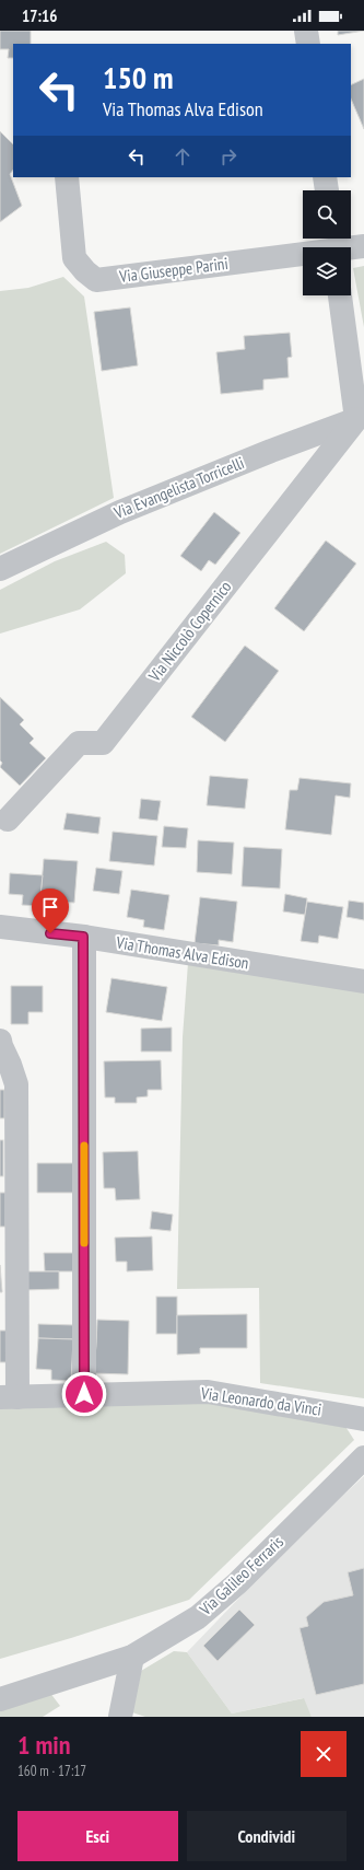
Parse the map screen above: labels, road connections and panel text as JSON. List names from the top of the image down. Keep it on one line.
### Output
{"streets":{"street":["Via Giuseppe Parini","Via Evangelista Torricelli","Via Niccolò Copernico","Via Thomas Alva Edison","Via Leonardo da Vinci","Via Galileo Ferraris"]},"crossings":[["Via Evangelista Torricelli","Via Niccolò Copernico"]],"page":{"status":"17:16","turn":["150 m","Via Thomas Alva Edison"],"heading":["1 min","160 m · 17:17"],"buttons":["Esci","Condividi"]}}
